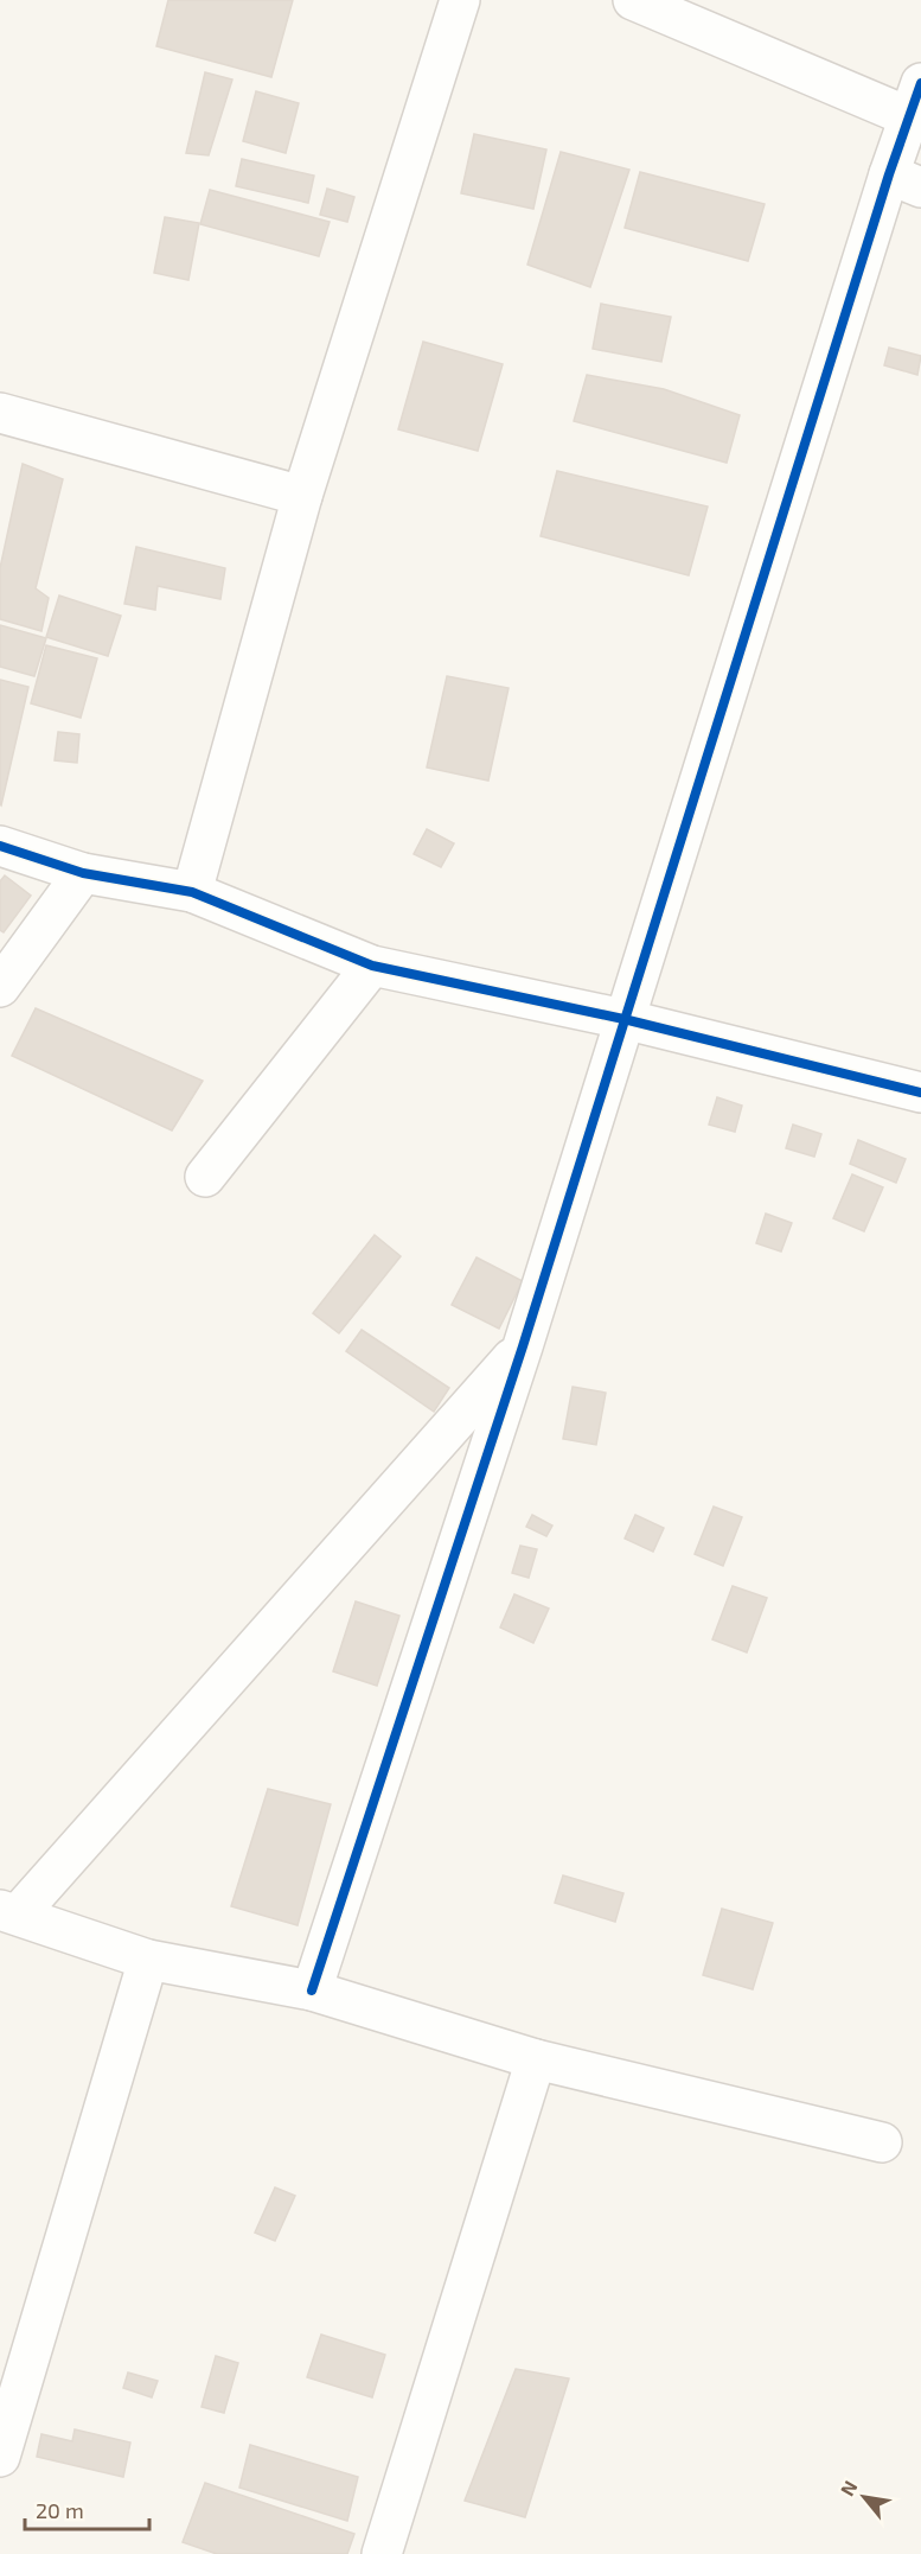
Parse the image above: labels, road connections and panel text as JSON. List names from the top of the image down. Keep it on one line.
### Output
{"scale_bar":"20 m","north":"top left"}
